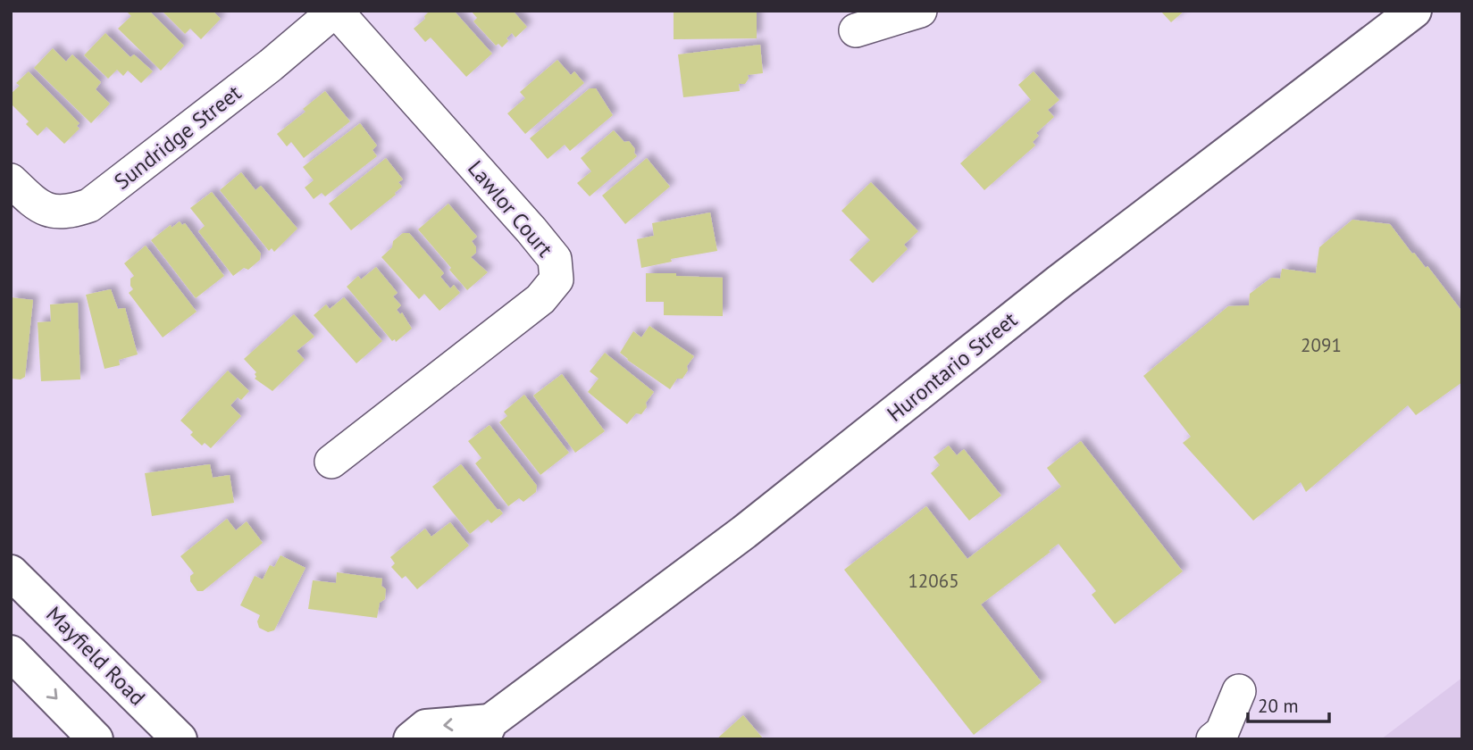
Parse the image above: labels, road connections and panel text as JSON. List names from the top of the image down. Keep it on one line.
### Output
{"streets":{"main road":["Hurontario Street","Mayfield Road"],"street":["Sundridge Street","Lawlor Court"]},"crossings":[["Sundridge Street","Lawlor Court"]],"house_numbers":["2091","12065"],"scale_bar":"20 m"}
